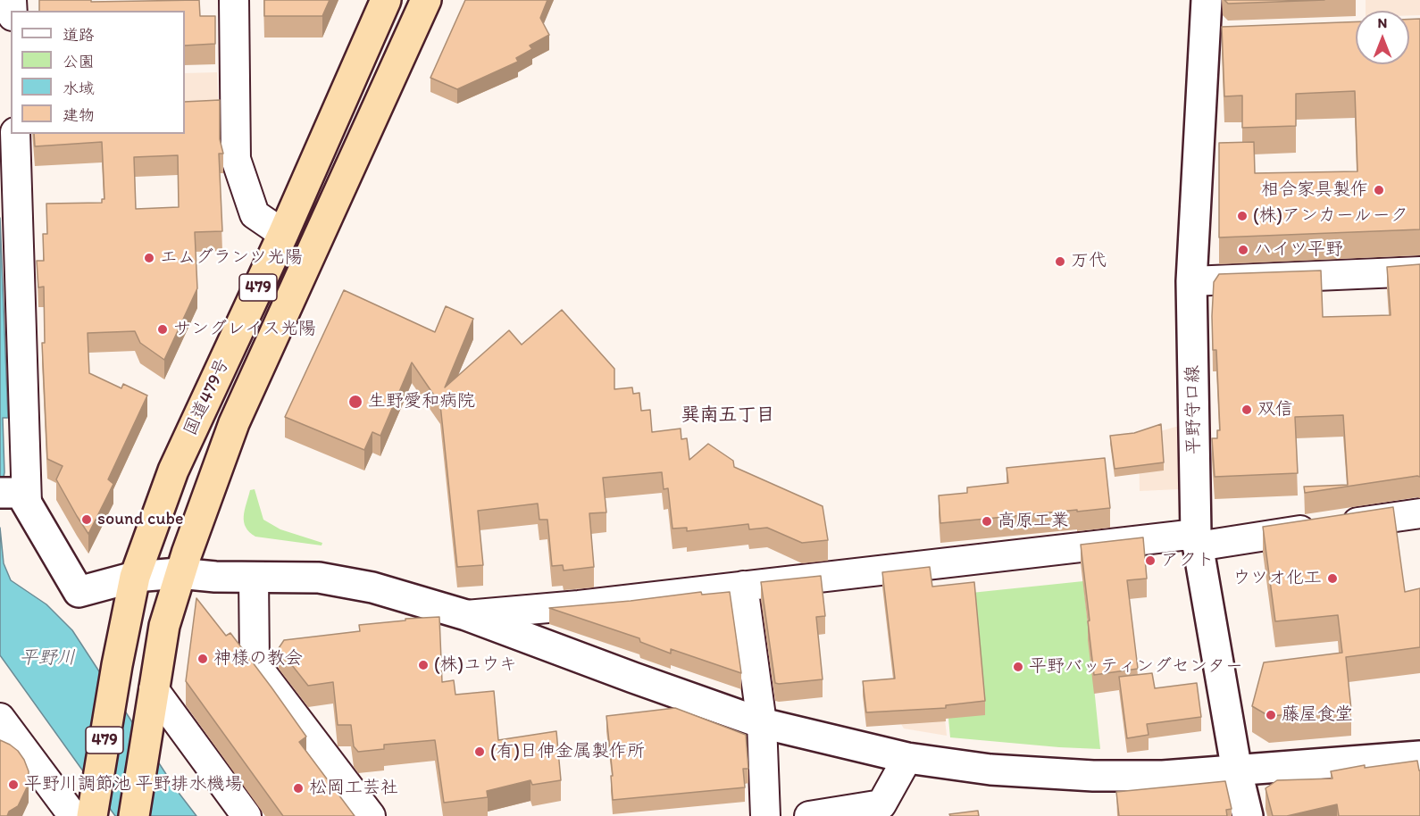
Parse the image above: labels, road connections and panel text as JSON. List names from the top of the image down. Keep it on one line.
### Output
{"streets":{"highway":["479","国道479号"],"street":["平野守口線"]},"districts":["巽南五丁目"],"water":["平野川"],"places":["相合家具製作","(株)アンカールーク","ハイツ平野","エムグランツ光陽","万代","サングレイス光陽","生野愛和病院","双信","sound cube","高原工業","アクト","ウツオ化工","神様の教会","(株)ユウキ","平野バッティングセンター","藤屋食堂","(有)日伸金属製作所","平野川調節池 平野排水機場","松岡工芸社"],"legend":["道路","公園","水域","建物"],"north":"top"}
